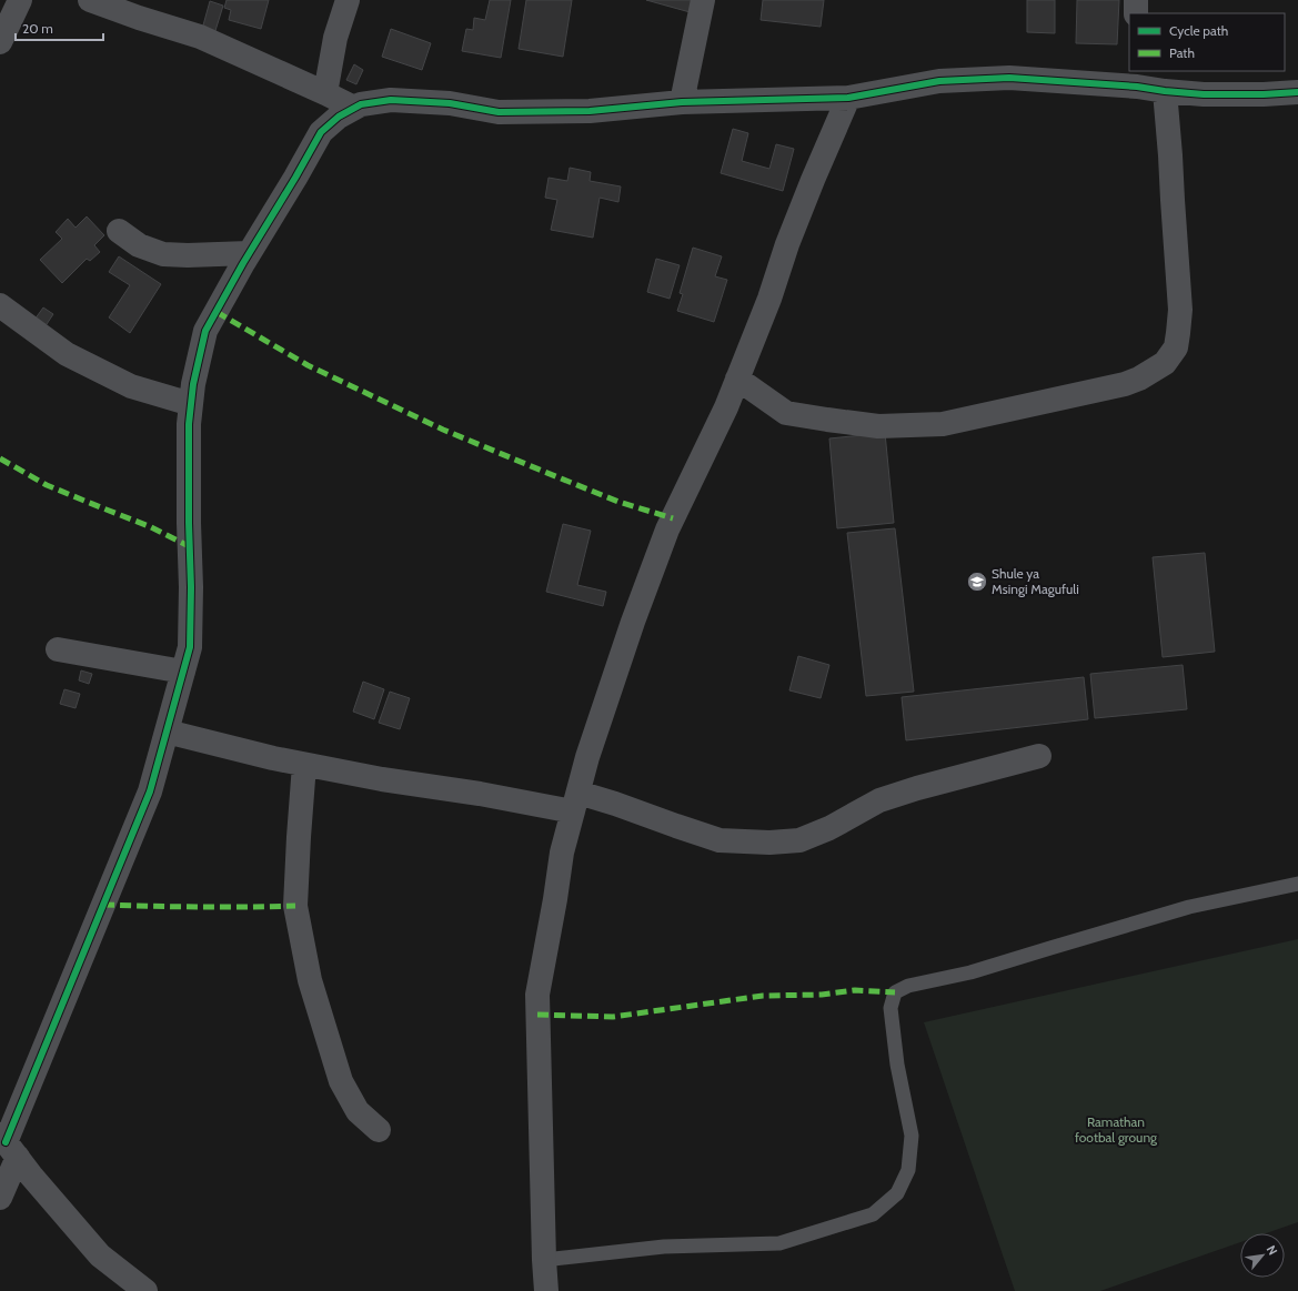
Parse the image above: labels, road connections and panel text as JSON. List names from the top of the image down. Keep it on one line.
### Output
{"parks":["Ramathan footbal groung"],"places":{"school or university":["Shule ya Msingi Magufuli"]},"legend":["Cycle path","Path"],"scale_bar":"20 m","north":"top right"}
